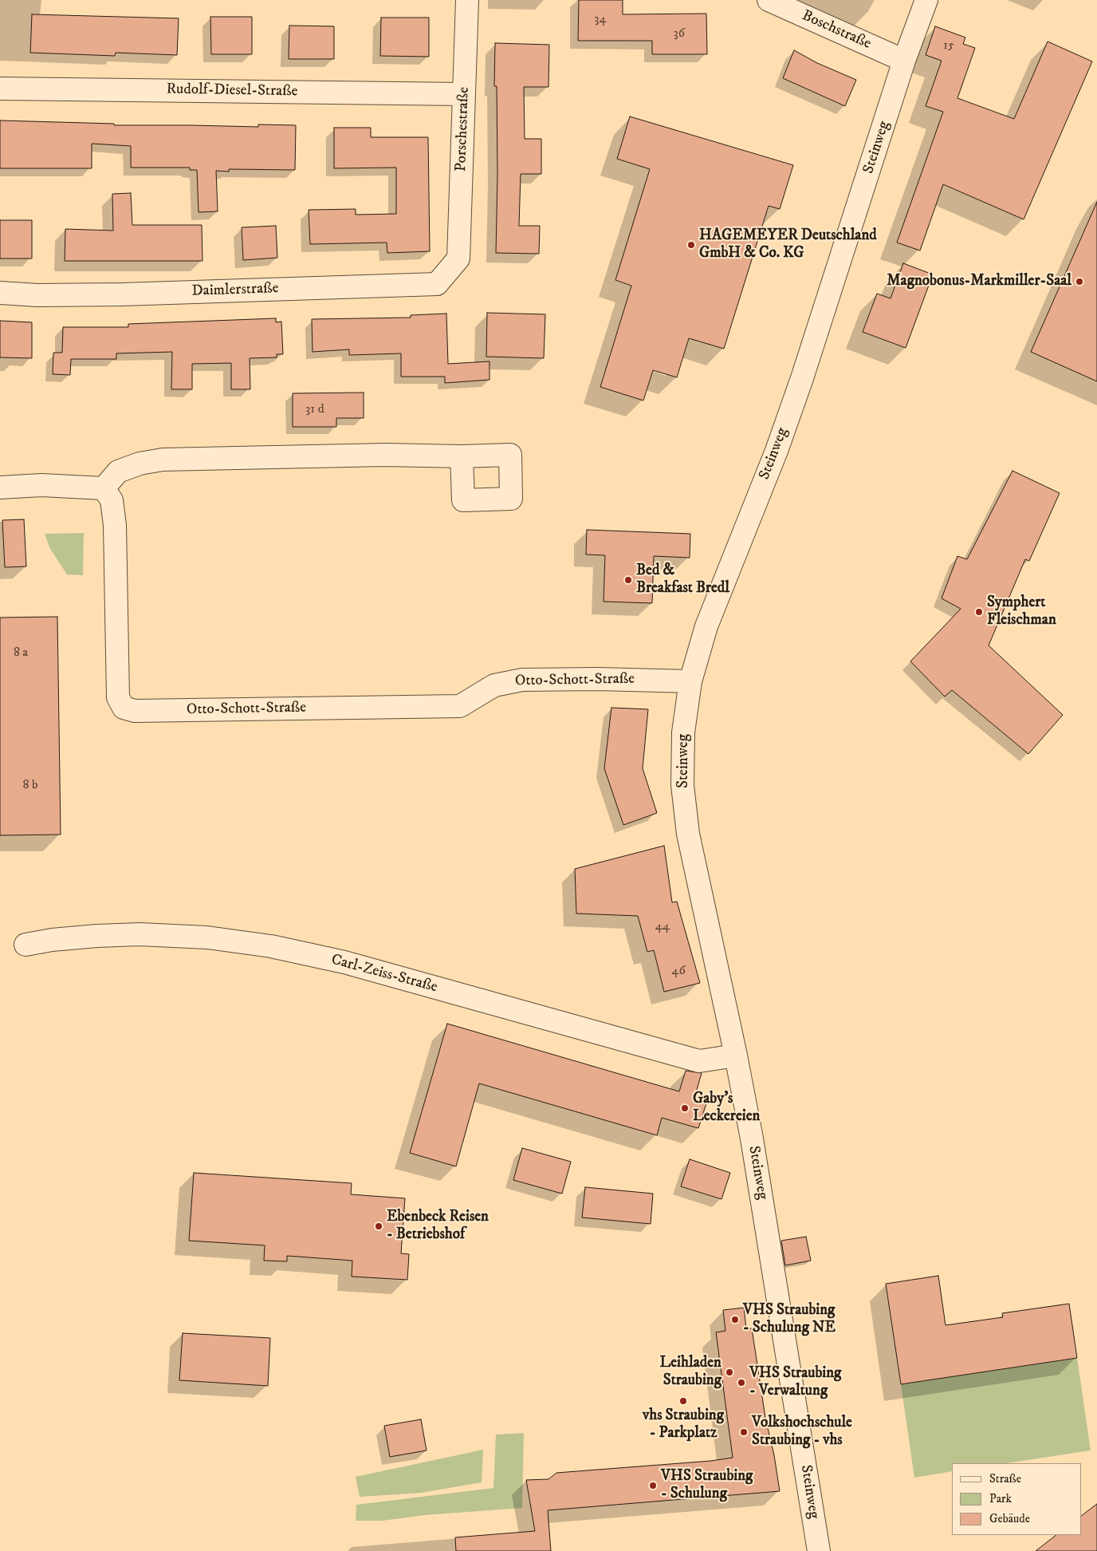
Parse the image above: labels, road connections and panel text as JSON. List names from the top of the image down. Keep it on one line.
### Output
{"streets":{"street":["Boschstraße","Rudolf-Diesel-Straße","Porschestraße","Steinweg","Daimlerstraße","Otto-Schott-Straße","Carl-Zeiss-Straße"]},"crossings":[["Boschstraße","Steinweg"],["Rudolf-Diesel-Straße","Porschestraße"],["Porschestraße","Daimlerstraße"],["Steinweg","Otto-Schott-Straße"],["Steinweg","Carl-Zeiss-Straße"]],"places":["HAGEMEYER Deutschland GmbH & Co. KG","Magnobonus-Markmiller-Saal","Bed & Breakfast Bredl","Symphert Fleischman","Gaby's Leckereien","Ebenbeck Reisen - Betriebshof","VHS Straubing - Schulung NE","Leihladen Straubing","VHS Straubing - Verwaltung","vhs Straubing - Parkplatz","Volkshochschule Straubing - vhs","VHS Straubing - Schulung"],"house_numbers":["34","36","15","31 d","8 a","8 b","44","46"],"legend":["Straße","Park","Gebäude"]}
